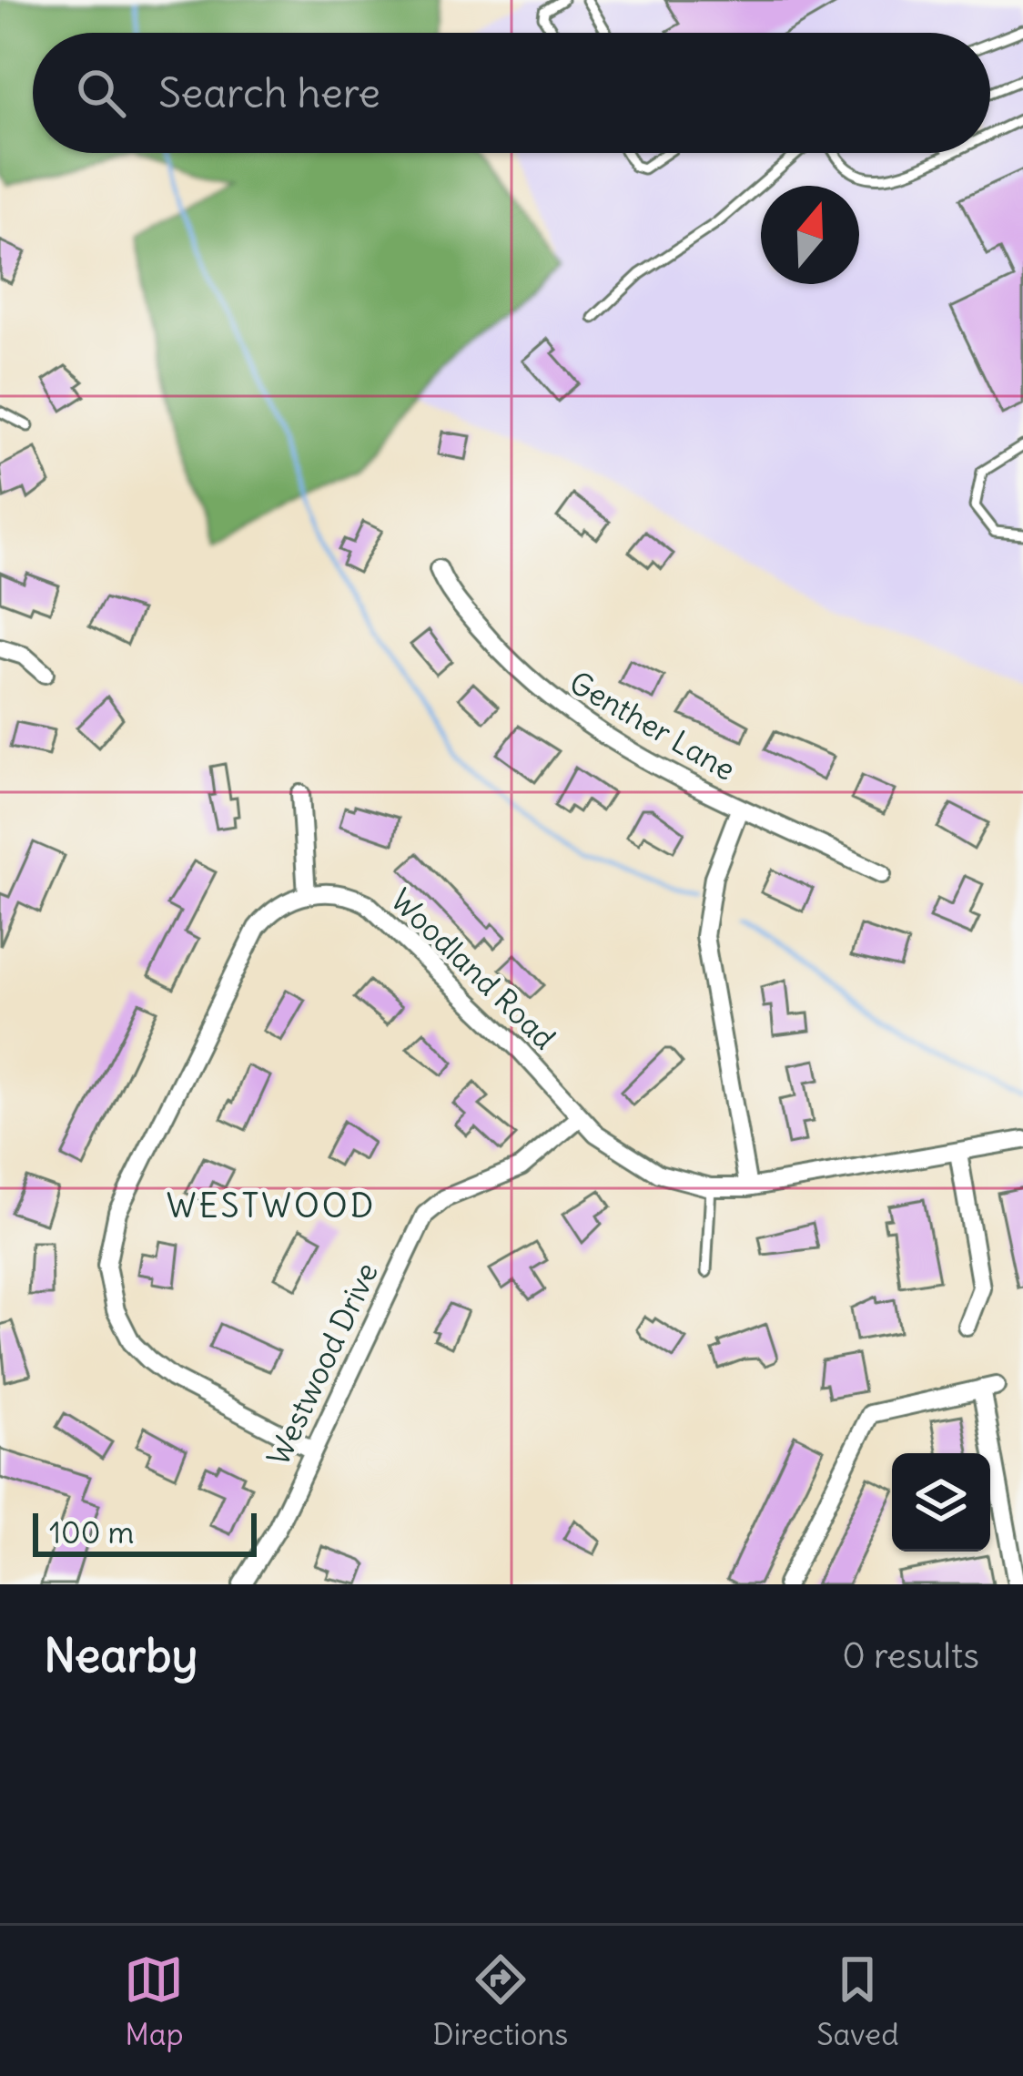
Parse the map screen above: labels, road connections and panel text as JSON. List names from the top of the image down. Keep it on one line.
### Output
{"streets":{"street":["Genther Lane","Woodland Road","Westwood Drive"]},"crossings":[["Woodland Road","Westwood Drive"]],"districts":["WESTWOOD"],"scale_bar":"100 m","north":"top","page":{"search":"Search here","scale":"100 m","heading":["Nearby","0 results"],"nav":["Map","Directions","Saved"]}}
